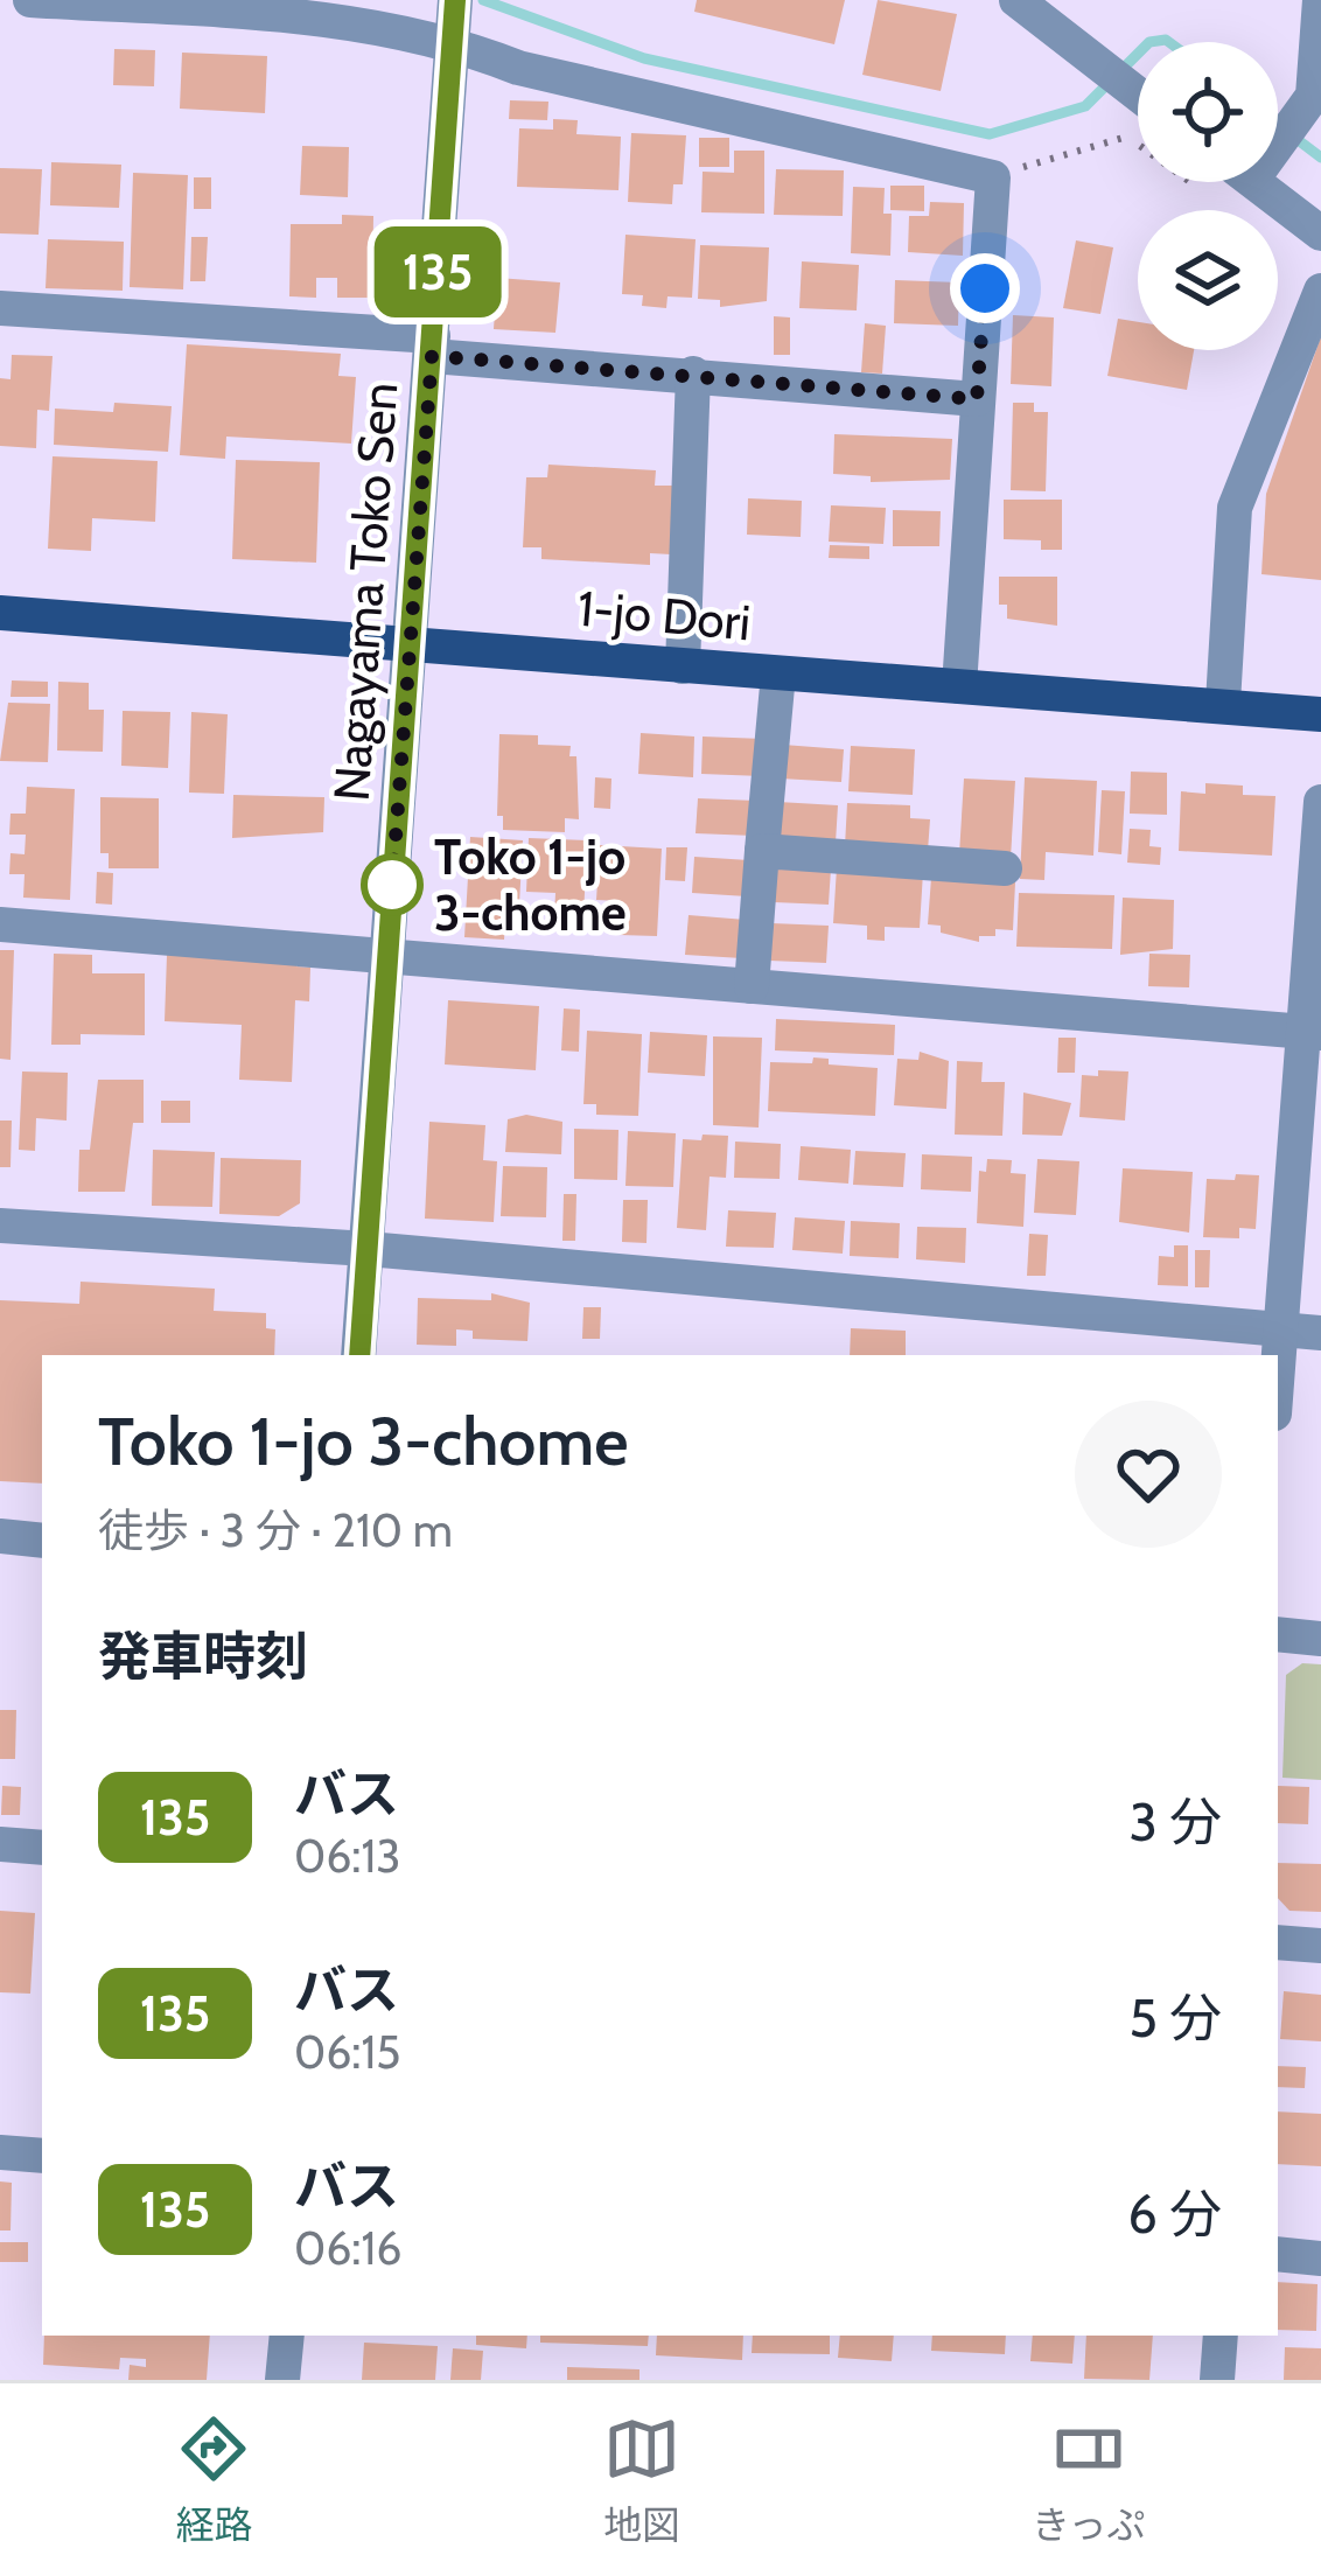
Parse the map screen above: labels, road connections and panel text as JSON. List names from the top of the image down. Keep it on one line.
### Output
{"streets":{"main road":["1-jo Dori"],"street":["Nagayama Toko Sen"]},"crossings":[["Nagayama Toko Sen","1-jo Dori"]],"places":["Toko 1-jo 3-chome"],"lines":["bus line 135"],"page":{"on_map":"135","heading":[["Toko 1-jo 3-chome","徒歩 · 3 分 · 210 m"],"発車時刻"],"list":[{"mark":"135","name":"バス","note":"06:13","value":"3 分"},{"mark":"135","name":"バス","note":"06:15","value":"5 分"},{"mark":"135","name":"バス","note":"06:16","value":"6 分"}],"tabs":["経路","地図","きっぷ"]}}
